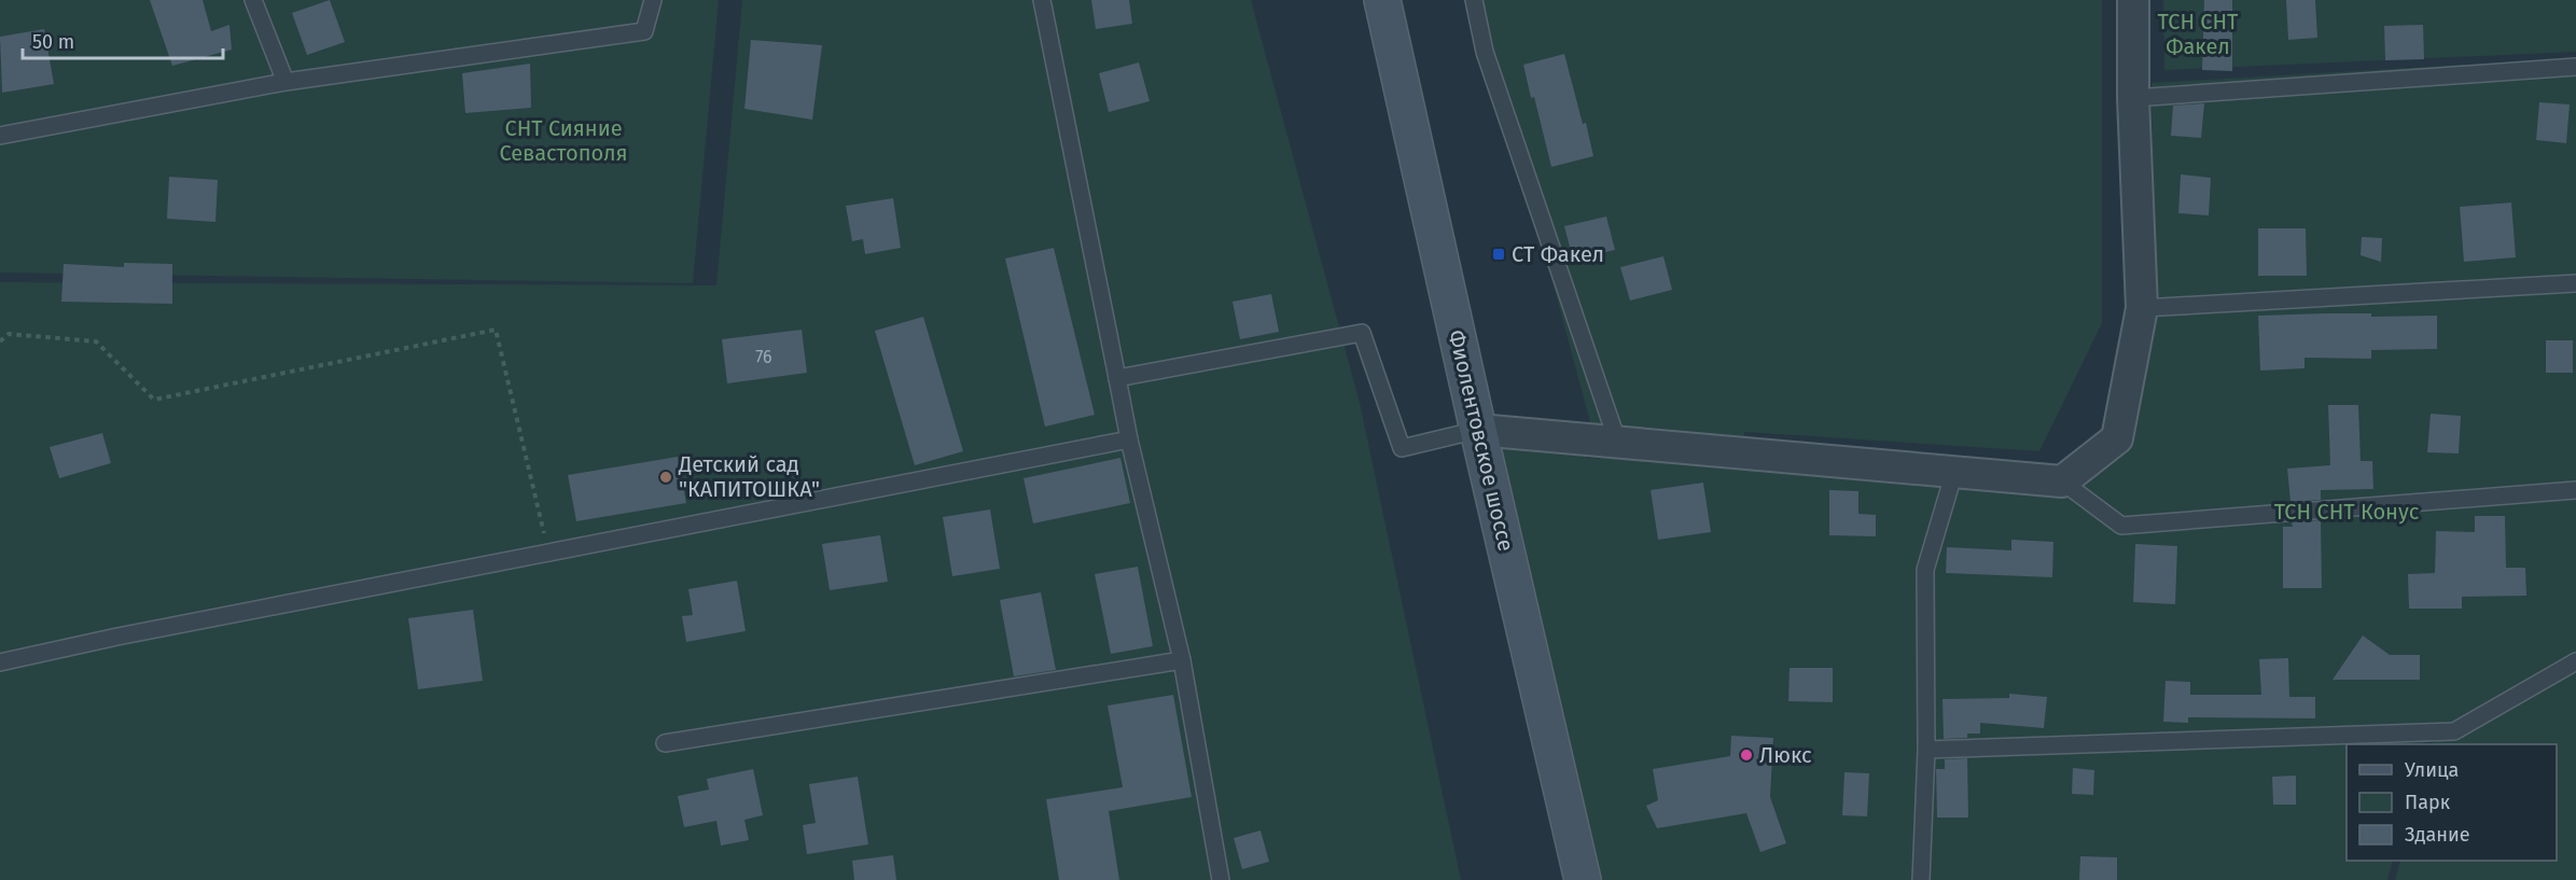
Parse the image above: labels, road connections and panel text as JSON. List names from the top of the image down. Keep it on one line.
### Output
{"streets":{"main road":["Фиолентовское шоссе"]},"parks":["ТСН СНТ Факел","СНТ Сияние Севастополя","ТСН СНТ Конус"],"places":{"transit":["СТ Факел"],"other":["Детский сад \"КАПИТОШКА\"","Люкс"]},"house_numbers":["76"],"legend":["Улица","Парк","Здание"],"scale_bar":"50 m"}
